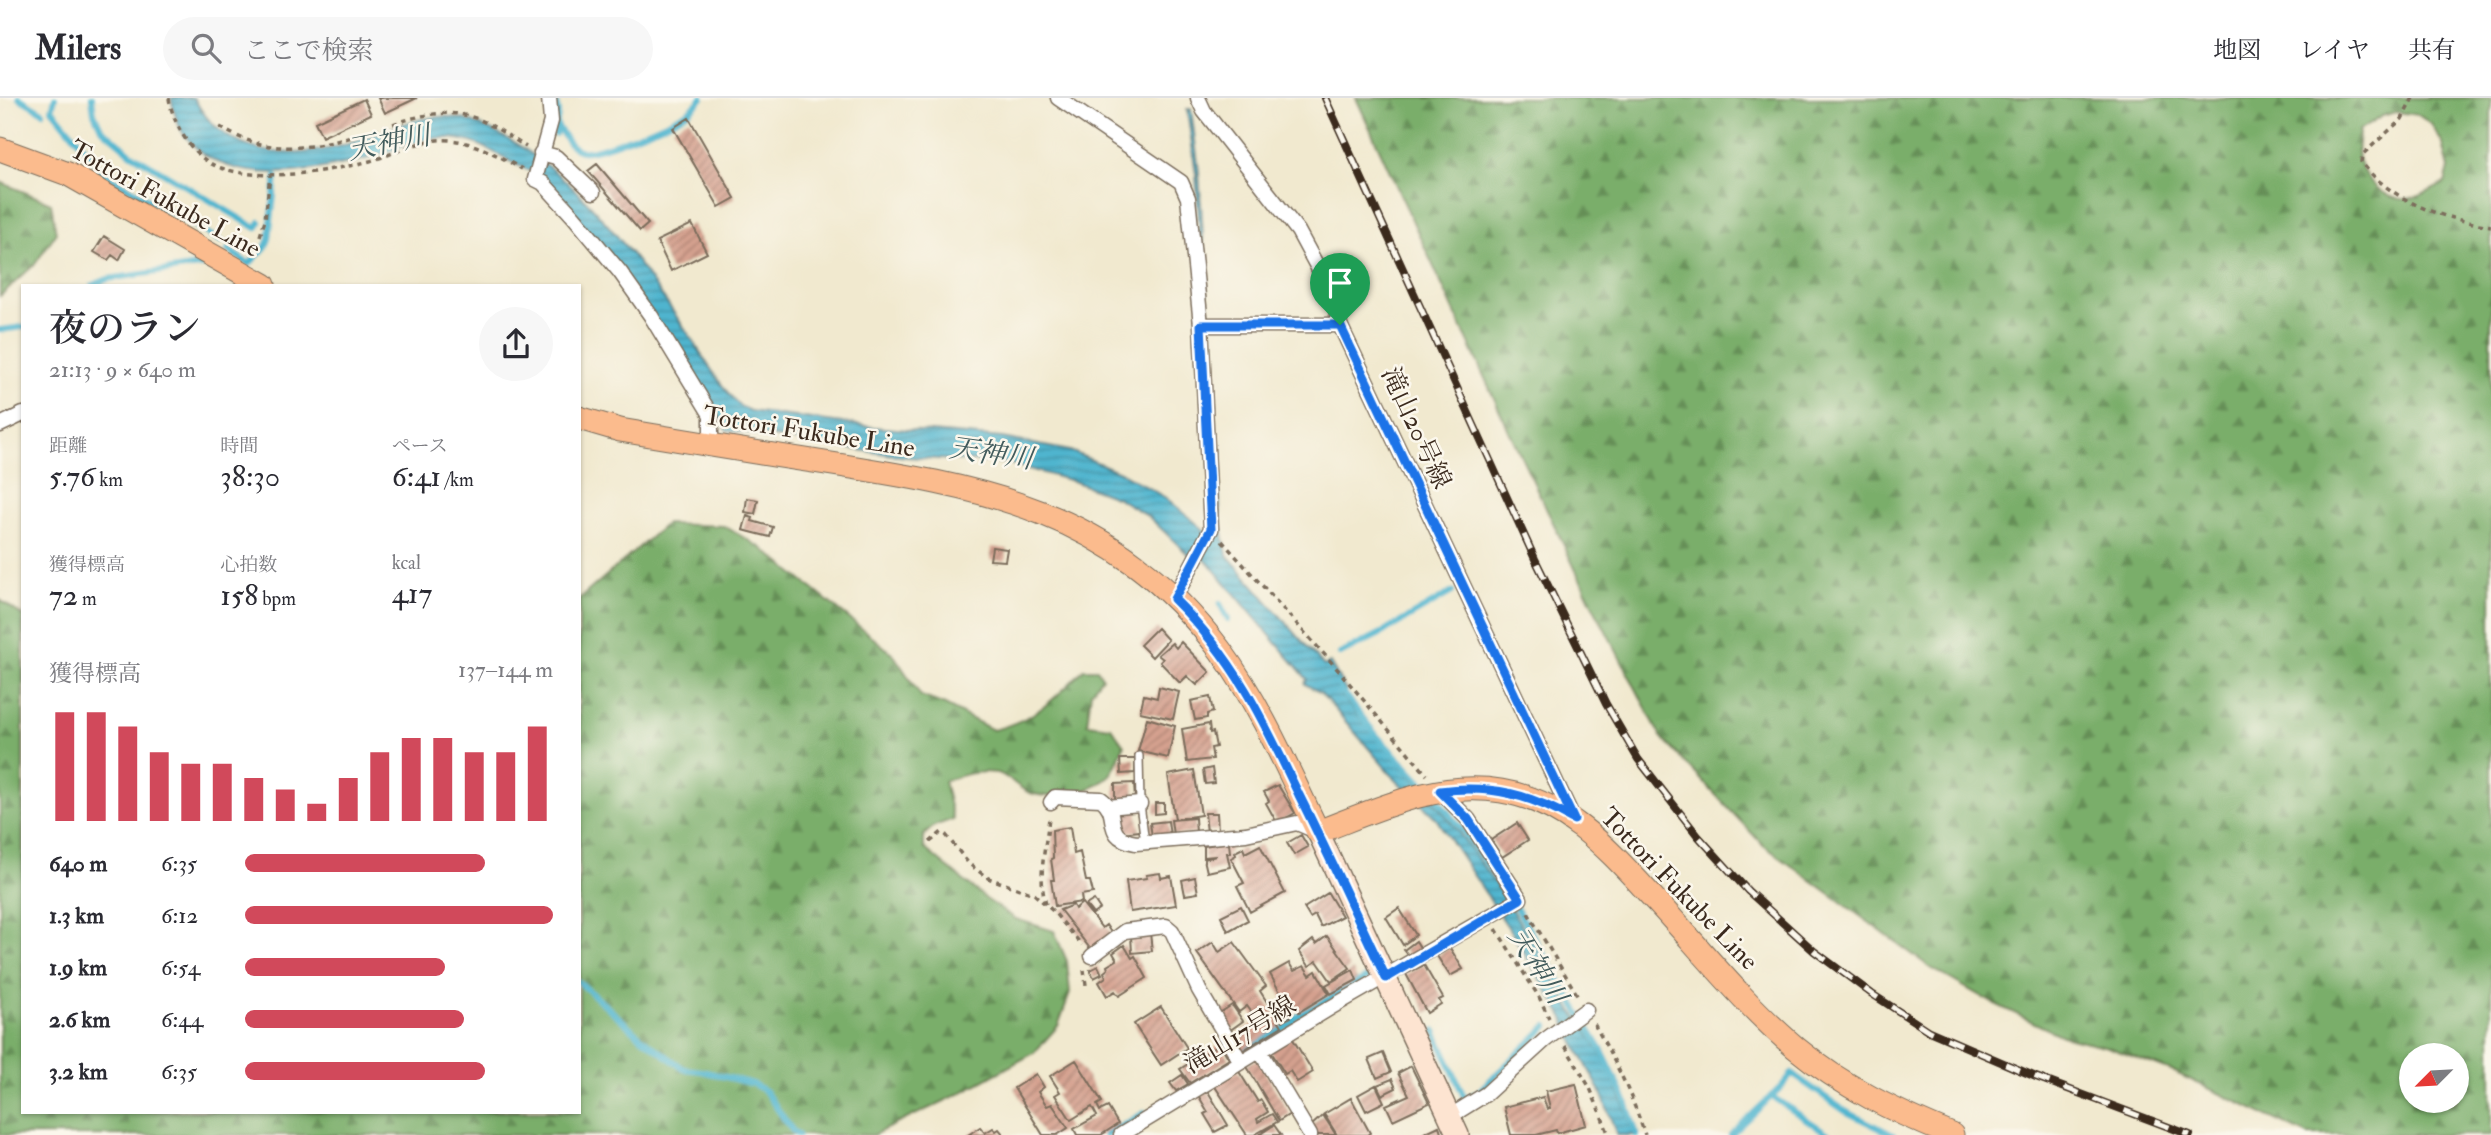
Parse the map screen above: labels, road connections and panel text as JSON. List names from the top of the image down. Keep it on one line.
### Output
{"streets":{"main road":["Tottori Fukube Line"],"street":["滝山20号線","滝山17号線"]},"crossings":[["Tottori Fukube Line","滝山20号線"],["Tottori Fukube Line","滝山17号線"]],"water":["天神川"],"north":"bottom left","page":{"header":"Milers","search":"ここで検索","nav":["地図","レイヤ","共有"],"heading":["夜のラン","21:13 · 9 × 640 m"],"stats":[["距離","5.76 km"],["時間","38:30"],["ペース","6:41 /km"],["獲得標高","72 m"],["心拍数","158 bpm"],["kcal","417"]],"chart":["獲得標高","137–144 m"],"list":[{"name":"640 m","note":"6:35"},{"name":"1.3 km","note":"6:12"},{"name":"1.9 km","note":"6:54"},{"name":"2.6 km","note":"6:44"},{"name":"3.2 km","note":"6:35"}]}}
